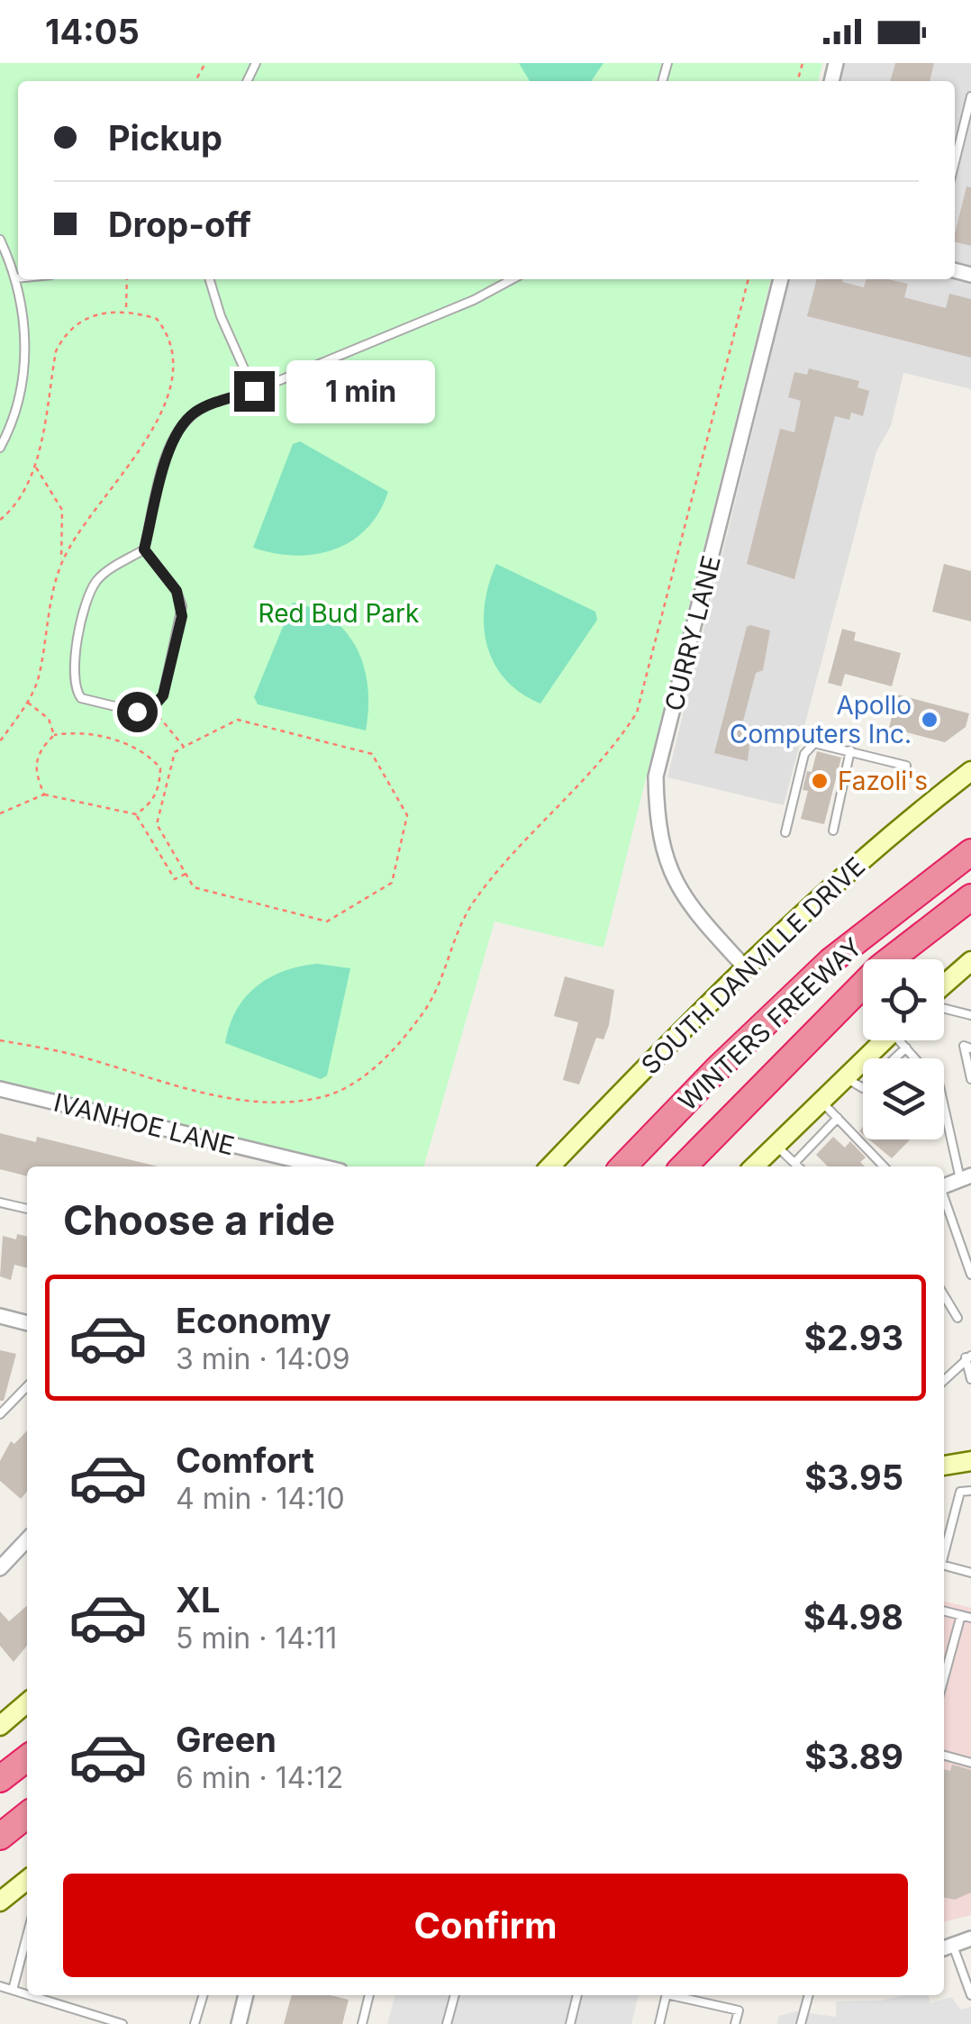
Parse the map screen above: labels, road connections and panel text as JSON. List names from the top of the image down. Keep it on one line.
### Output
{"streets":{"highway":["WINTERS FREEWAY"],"main road":["SOUTH DANVILLE DRIVE"],"street":["CURRY LANE","IVANHOE LANE"]},"crossings":[["CURRY LANE","SOUTH DANVILLE DRIVE"]],"parks":["Red Bud Park"],"places":["Apollo Computers Inc.","Fazoli's"],"page":{"status":"14:05","banner":["Pickup","Drop-off"],"bubble":"1 min","heading":"Choose a ride","list":[{"name":"Economy","note":"3 min · 14:09","value":"$2.93"},{"name":"Comfort","note":"4 min · 14:10","value":"$3.95"},{"name":"XL","note":"5 min · 14:11","value":"$4.98"},{"name":"Green","note":"6 min · 14:12","value":"$3.89"}],"buttons":"Confirm"}}
